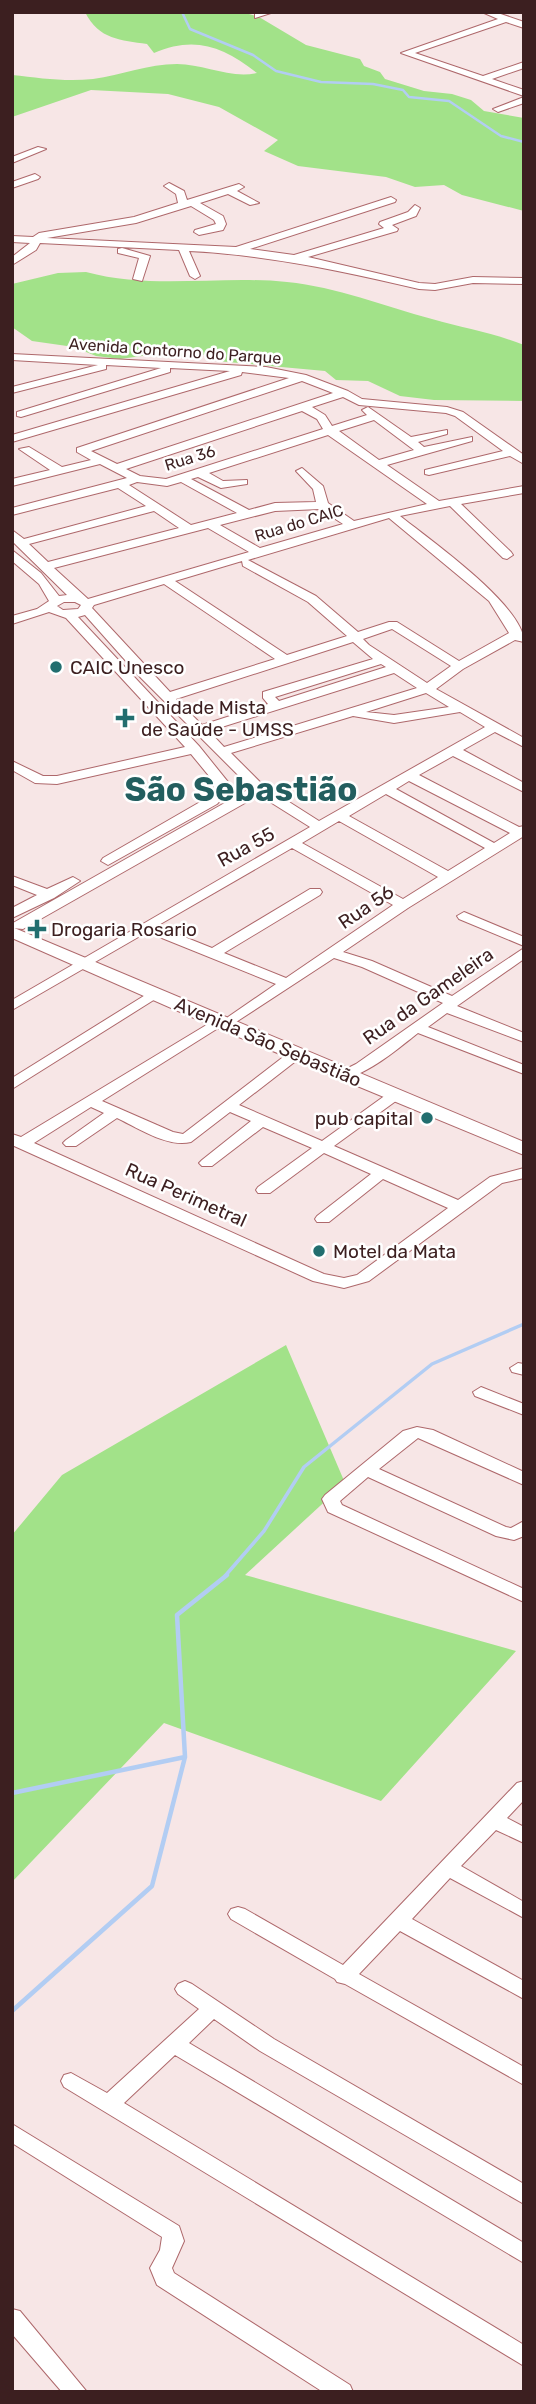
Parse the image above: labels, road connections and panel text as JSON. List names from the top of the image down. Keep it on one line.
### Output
{"streets":{"main road":["Avenida São Sebastião"],"street":["Avenida Contorno do Parque","Rua 36","Rua do CAIC","Rua 55","Rua 56","Rua da Gameleira","Rua Perimetral"]},"crossings":[["Rua 55","Avenida São Sebastião"],["Rua 56","Avenida São Sebastião"],["Rua 56","Rua Perimetral"],["Rua da Gameleira","Avenida São Sebastião"]],"districts":["São Sebastião"],"places":{"other":["CAIC Unesco","pub capital","Motel da Mata"],"health":["Unidade Mista de Saúde - UMSS","Drogaria Rosario"]}}
